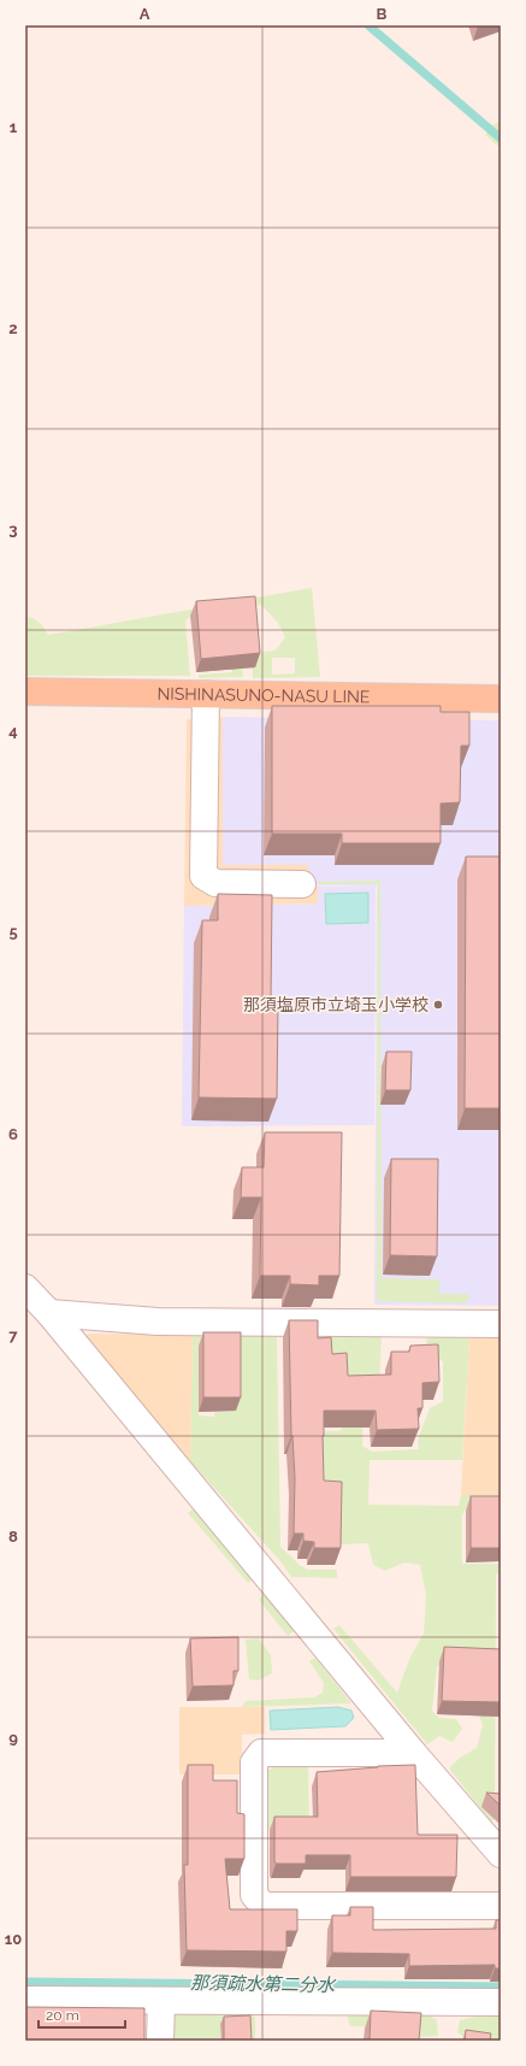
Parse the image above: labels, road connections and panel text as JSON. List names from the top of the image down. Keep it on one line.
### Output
{"streets":{"main road":["NISHINASUNO-NASU LINE"]},"water":["那須疏水第二分水"],"places":["那須塩原市立埼玉小学校"],"scale_bar":"20 m","grid":{"columns":["A","B"],"rows":["1","2","3","4","5","6","7","8","9","10"]}}
